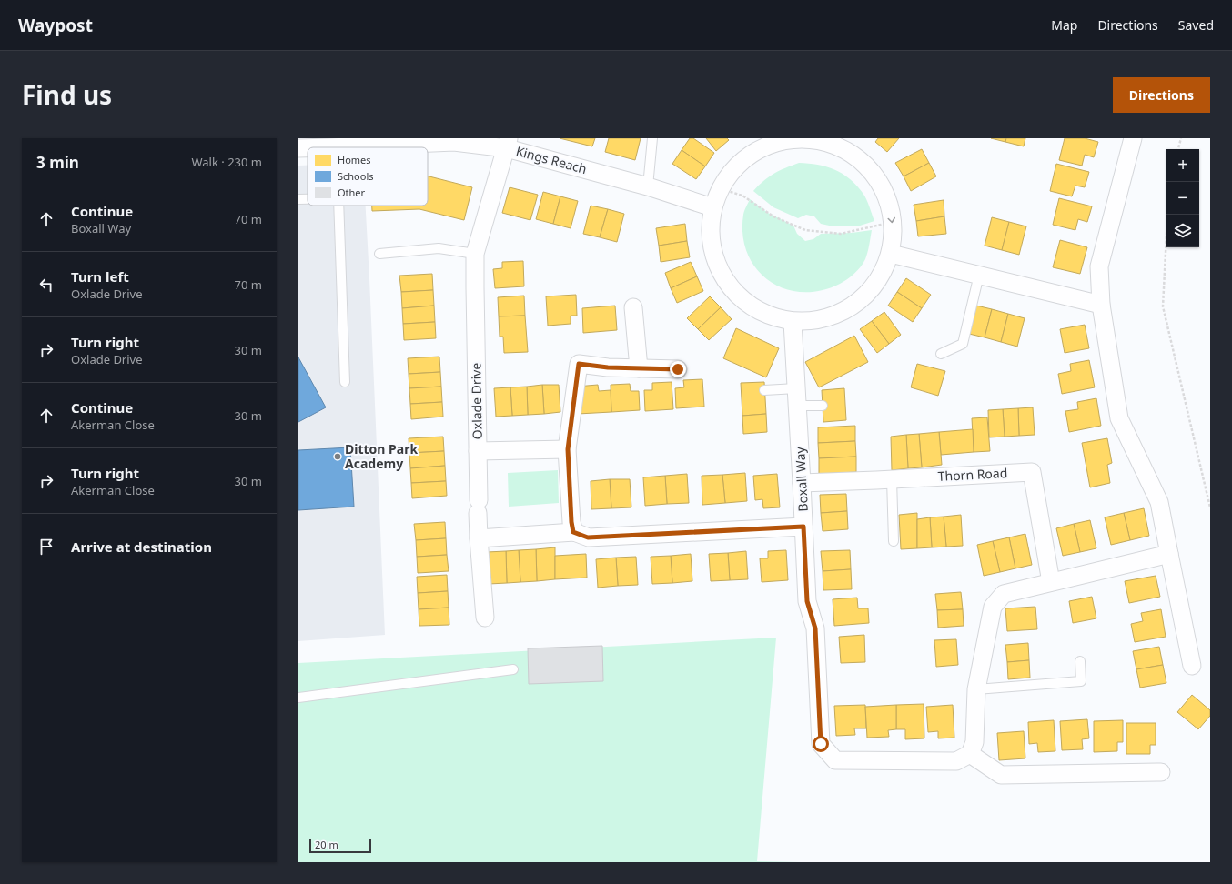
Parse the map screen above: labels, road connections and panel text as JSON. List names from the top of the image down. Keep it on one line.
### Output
{"streets":{"street":["Kings Reach","Oxlade Drive","Thorn Road","Boxall Way"]},"crossings":[["Kings Reach","Oxlade Drive"],["Thorn Road","Boxall Way"]],"places":["Ditton Park Academy"],"legend":["Homes","Schools","Other"],"scale_bar":"20 m","page":{"header":"Waypost","nav":["Map","Directions","Saved"],"title":"Find us","buttons":"Directions","heading":["3 min","Walk · 230 m"],"map_buttons":["+","−"],"list":[["Continue","Boxall Way","70 m"],["Turn left","Oxlade Drive","70 m"],["Turn right","Oxlade Drive","30 m"],["Continue","Akerman Close","30 m"],["Turn right","Akerman Close","30 m"],"Arrive at destination"],"scale":"20 m"}}
